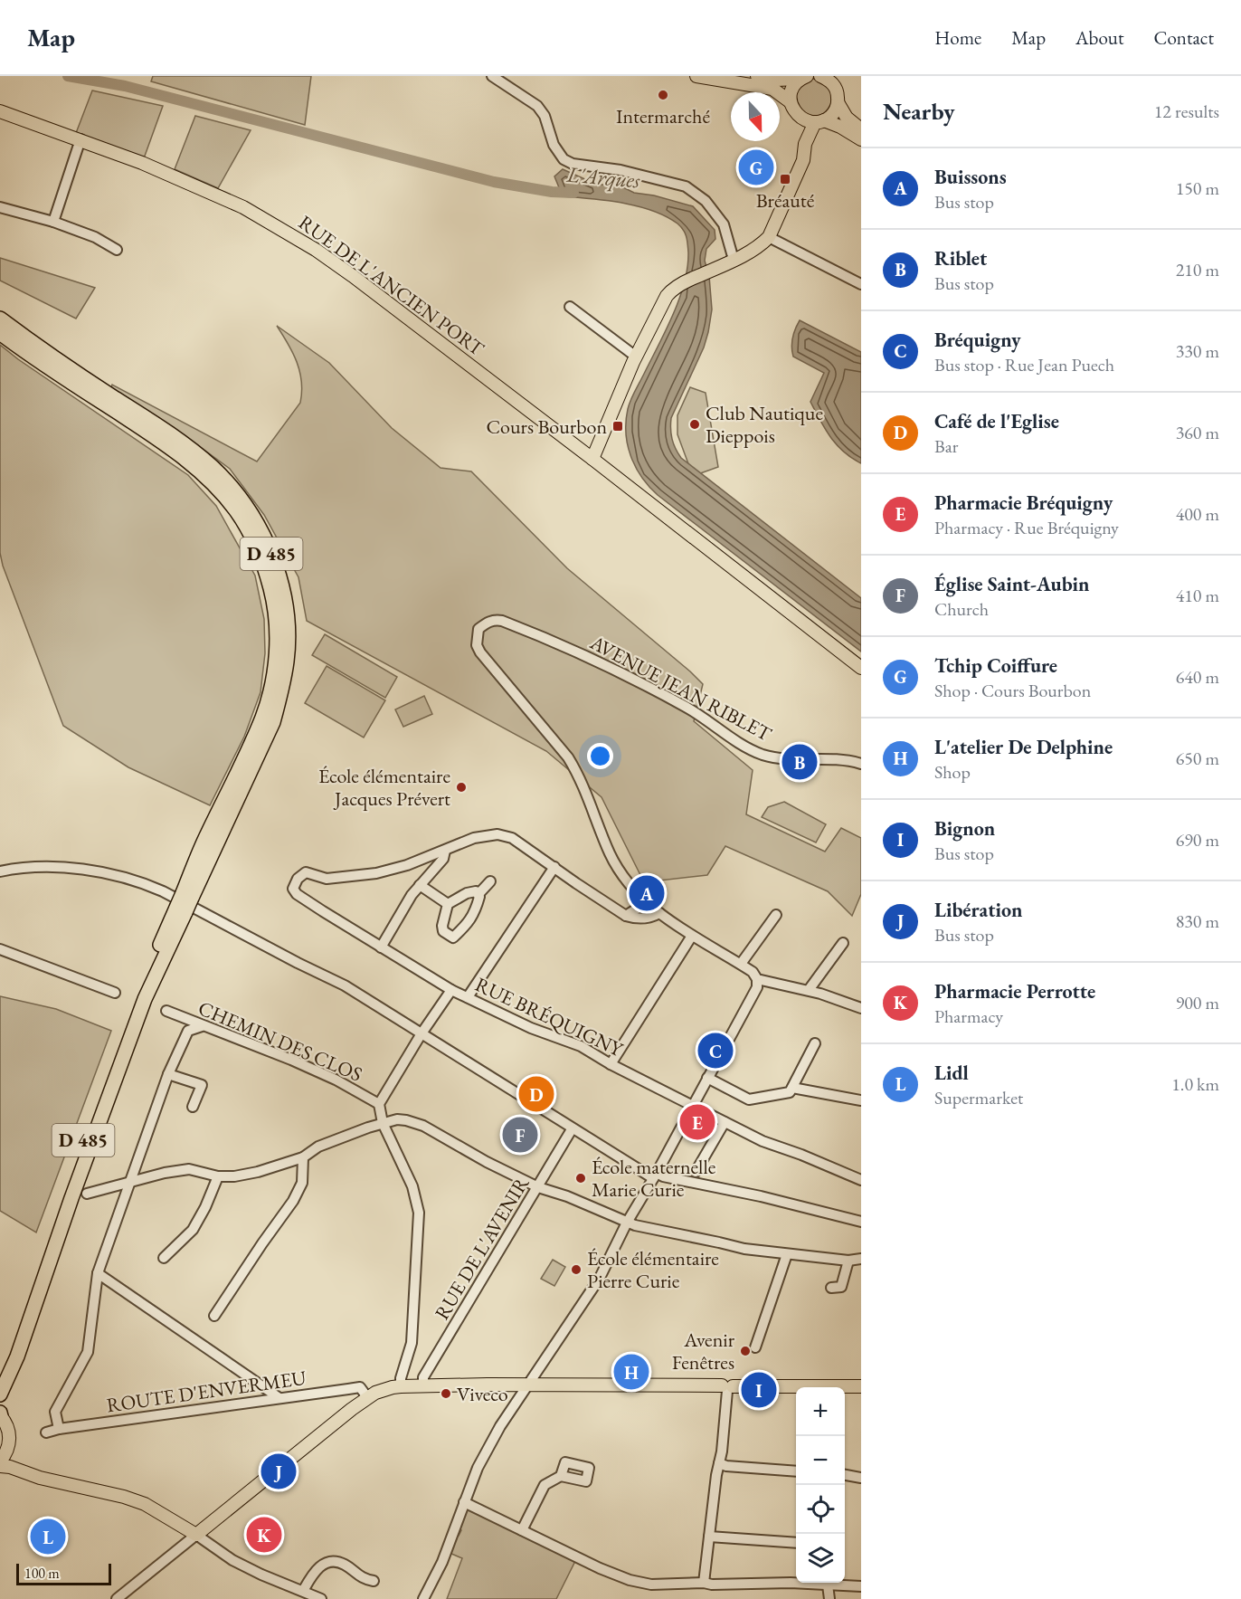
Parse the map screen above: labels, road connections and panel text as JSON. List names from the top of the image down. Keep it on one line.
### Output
{"streets":{"highway":["D 485"],"main road":["RUE DE L'ANCIEN PORT"],"street":["AVENUE JEAN RIBLET","RUE BRÉQUIGNY","CHEMIN DES CLOS","RUE DE L'AVENIR","ROUTE D'ENVERMEU"]},"water":["L'Arques"],"places":{"other":["Intermarché","Club Nautique Dieppois","École élémentaire Jacques Prévert","École maternelle Marie Curie","École élémentaire Pierre Curie","Avenir Fenêtres","Viveco"],"transit":["Bréauté","Cours Bourbon"]},"scale_bar":"100 m","north":"bottom","page":{"header":"Map","nav":["Home","Map","About","Contact"],"heading":["Nearby","12 results"],"list":[{"mark":"A","name":"Buissons","note":"Bus stop","value":"150 m"},{"mark":"B","name":"Riblet","note":"Bus stop","value":"210 m"},{"mark":"C","name":"Bréquigny","note":"Bus stop · Rue Jean Puech","value":"330 m"},{"mark":"D","name":"Café de l'Eglise","note":"Bar","value":"360 m"},{"mark":"E","name":"Pharmacie Bréquigny","note":"Pharmacy · Rue Bréquigny","value":"400 m"},{"mark":"F","name":"Église Saint-Aubin","note":"Church","value":"410 m"},{"mark":"G","name":"Tchip Coiffure","note":"Shop · Cours Bourbon","value":"640 m"},{"mark":"H","name":"L'atelier De Delphine","note":"Shop","value":"650 m"},{"mark":"I","name":"Bignon","note":"Bus stop","value":"690 m"},{"mark":"J","name":"Libération","note":"Bus stop","value":"830 m"},{"mark":"K","name":"Pharmacie Perrotte","note":"Pharmacy","value":"900 m"},{"mark":"L","name":"Lidl","note":"Supermarket","value":"1.0 km"}],"pins":["G","B","A","C","D","E","F","H","I","J","K","L"],"map_buttons":["+","−"],"scale":"100 m"}}
